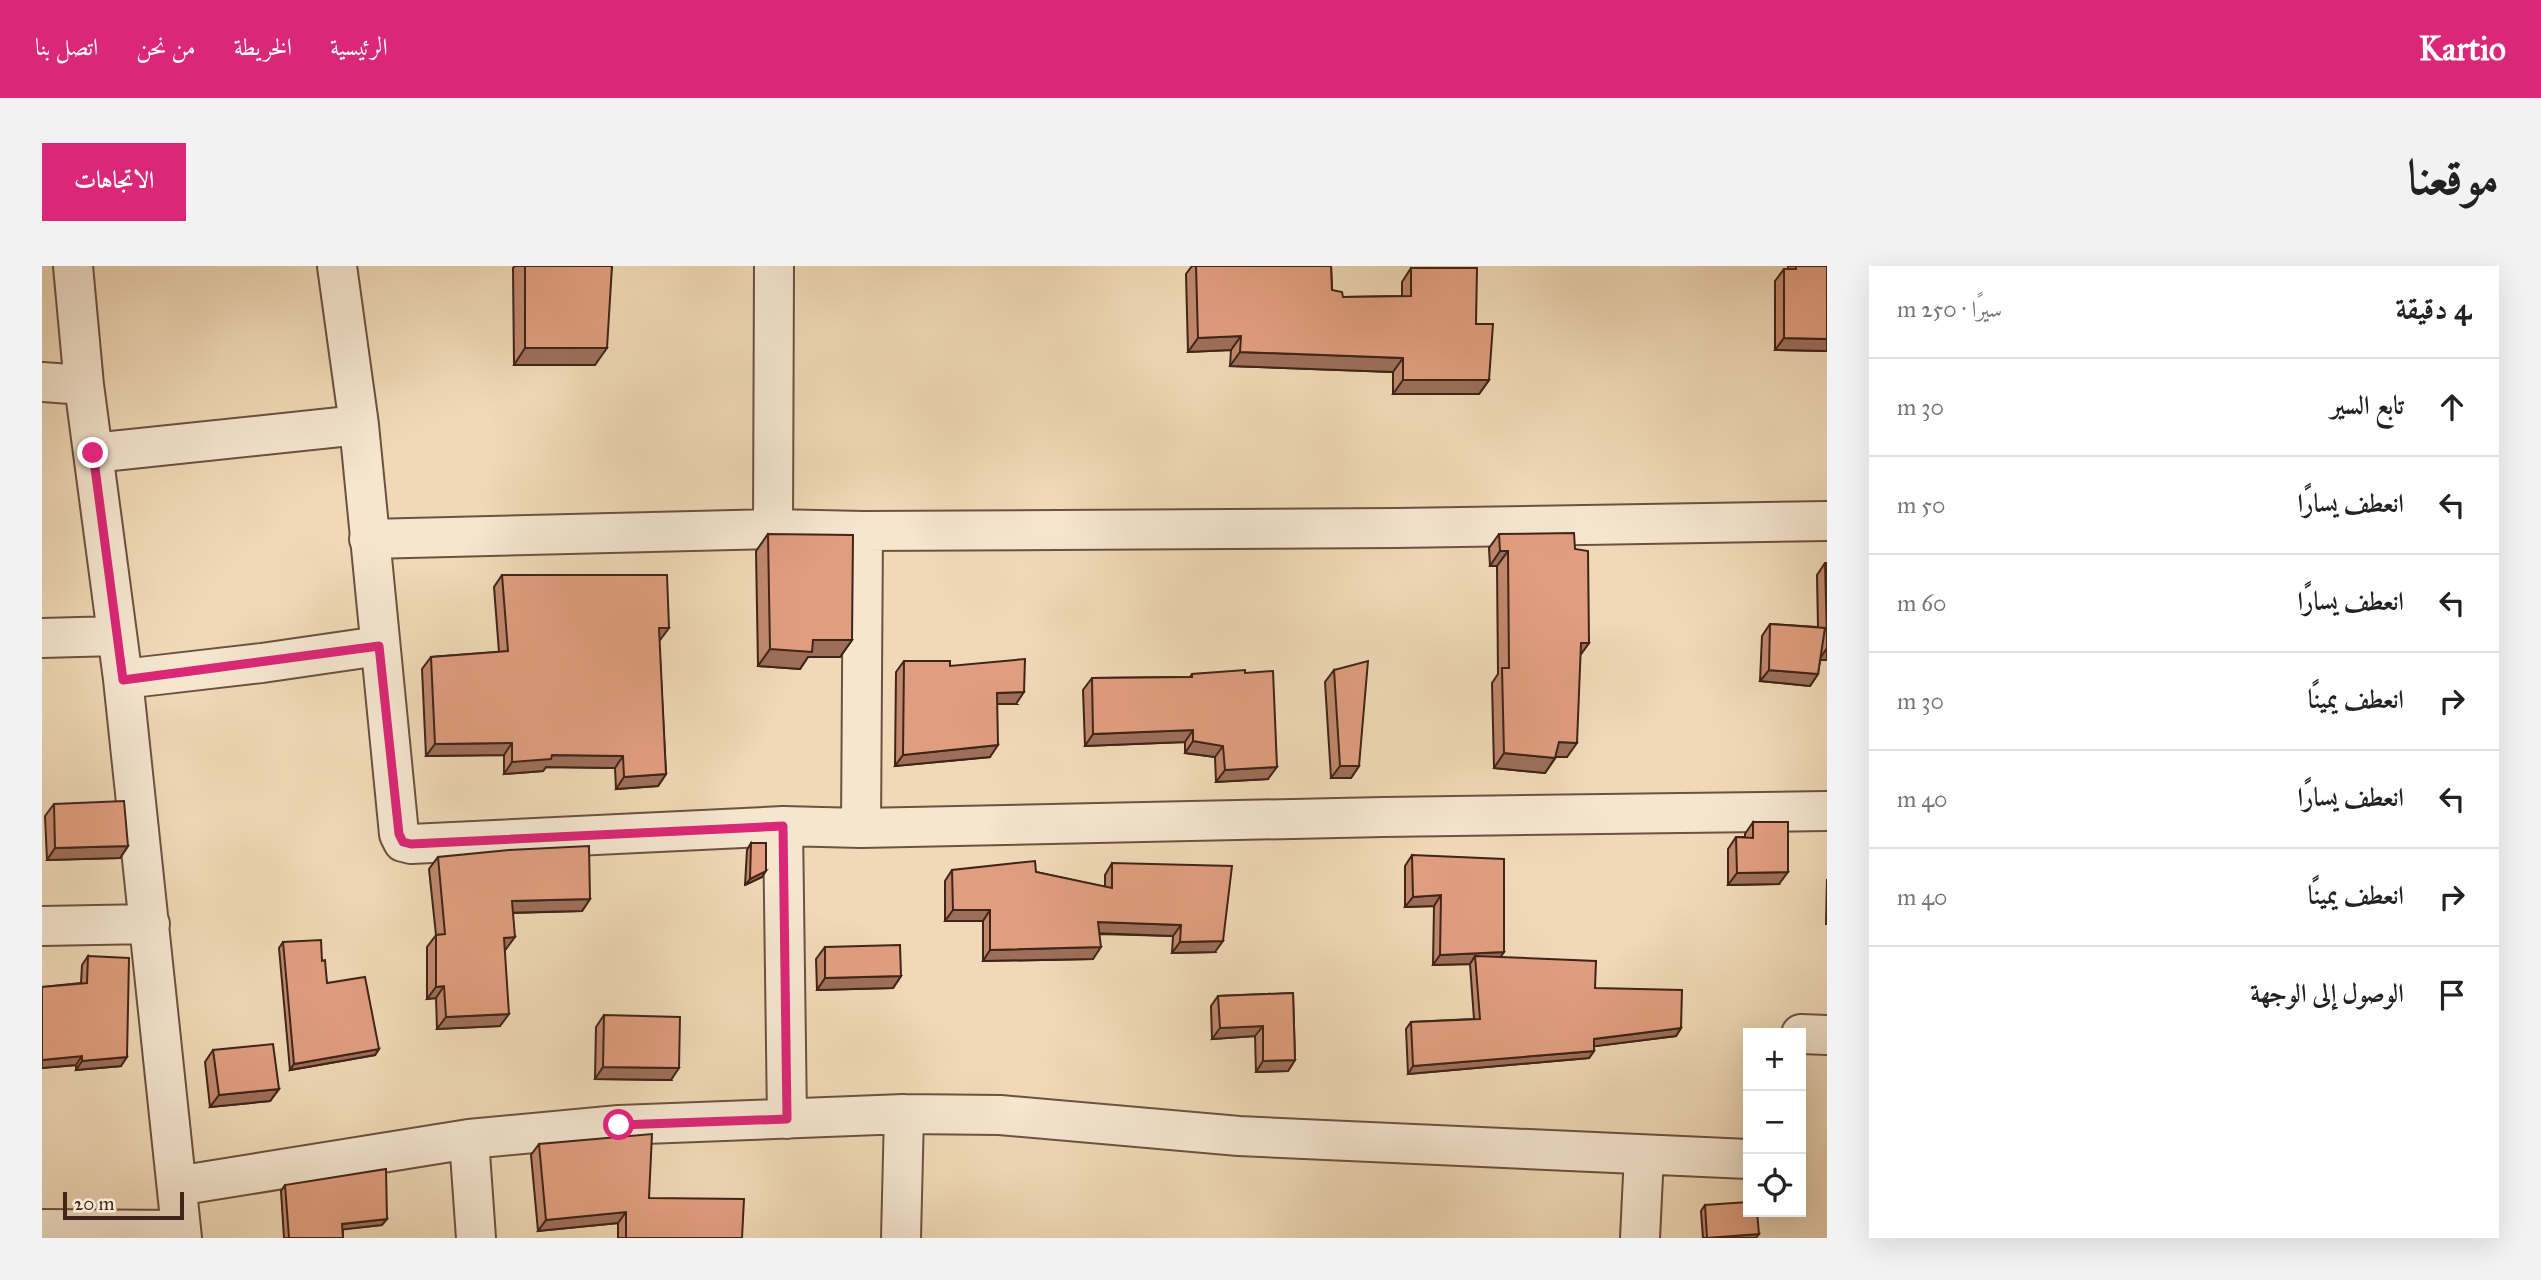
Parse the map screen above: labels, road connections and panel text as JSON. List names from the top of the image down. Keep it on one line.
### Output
{"scale_bar":"20 m","page":{"header":"Kartio","nav":["الرئيسية","الخريطة","من نحن","اتصل بنا"],"title":"موقعنا","buttons":"الاتجاهات","heading":["4 دقيقة","سيرًا · 250 m"],"list":[["تابع السير","30 m"],["انعطف يسارًا","50 m"],["انعطف يسارًا","60 m"],["انعطف يمينًا","30 m"],["انعطف يسارًا","40 m"],["انعطف يمينًا","40 m"],"الوصول إلى الوجهة"],"map_buttons":["+","−"],"scale":"20 m"}}
